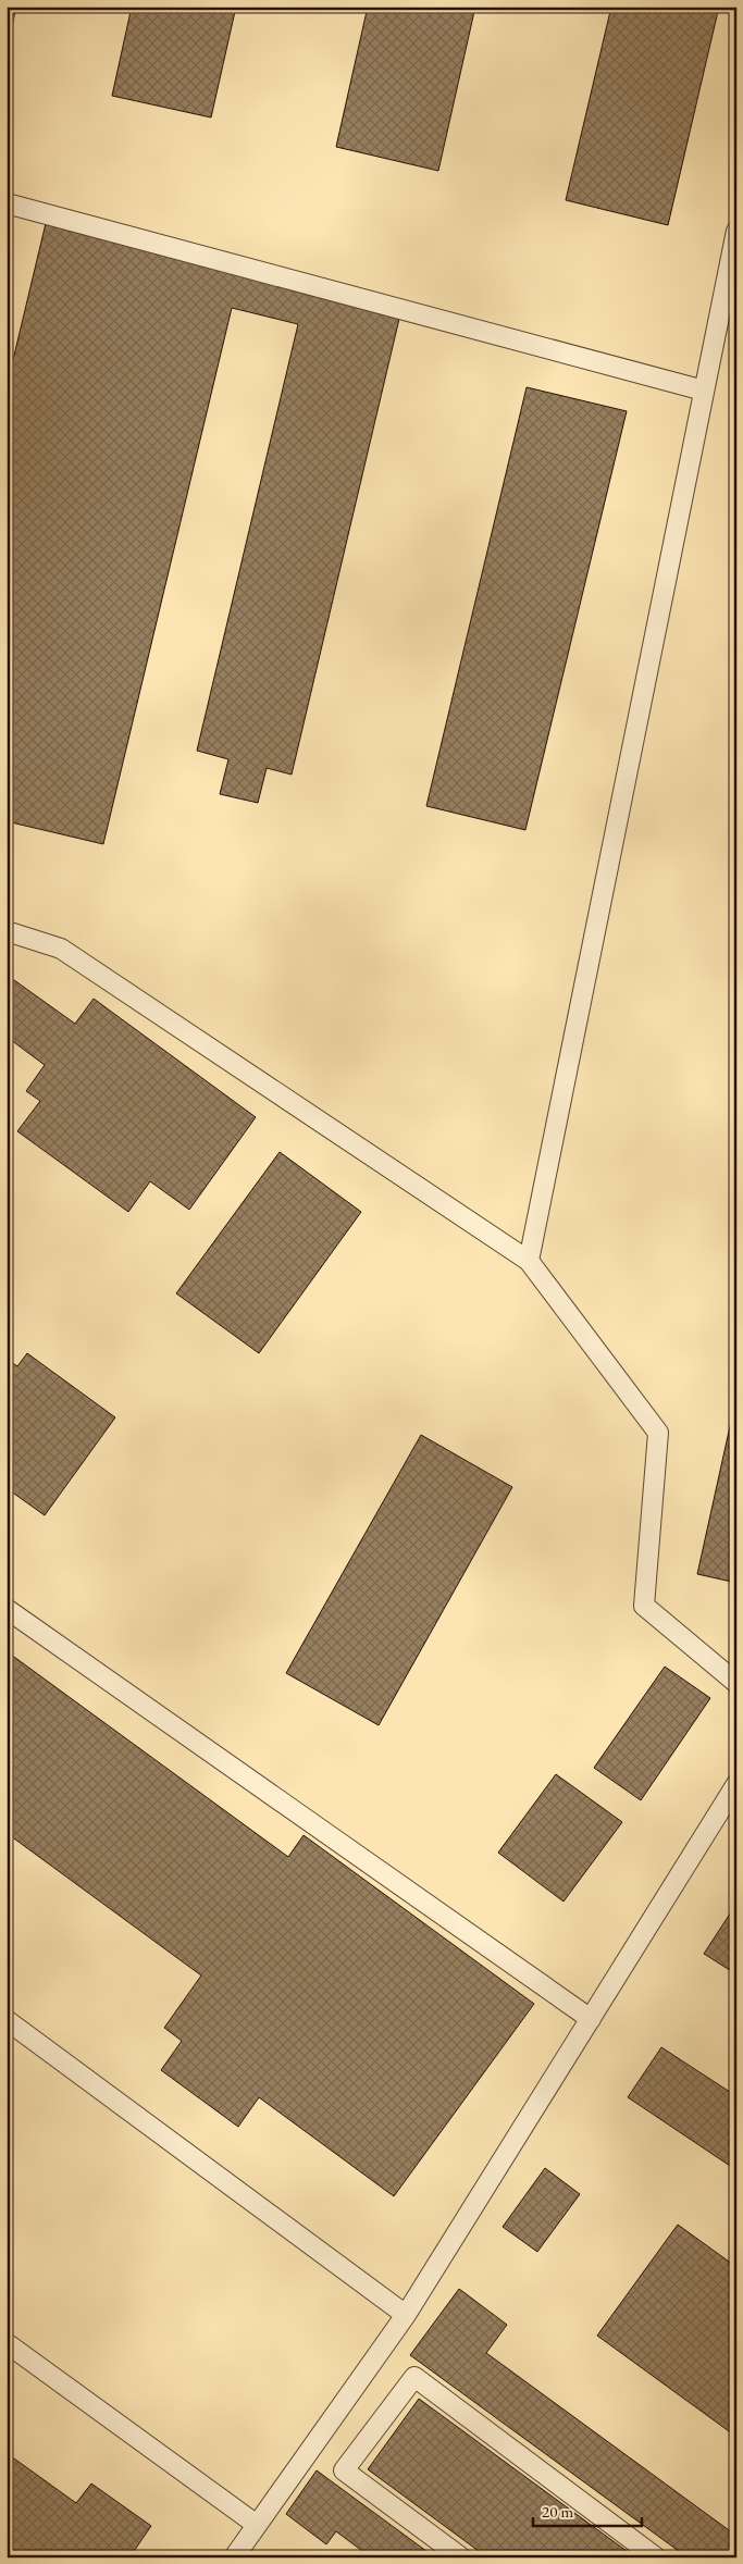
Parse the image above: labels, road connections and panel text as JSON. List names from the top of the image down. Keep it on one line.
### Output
{"scale_bar":"20 m"}
